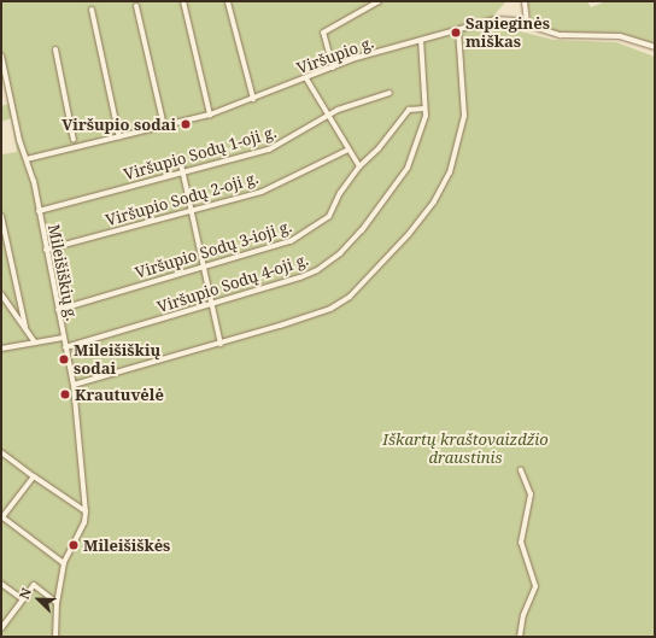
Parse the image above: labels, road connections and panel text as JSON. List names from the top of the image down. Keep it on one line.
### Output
{"streets":{"street":["Viršupio g.","Viršupio Sodų 1-oji g.","Viršupio Sodų 2-oji g.","Viršupio Sodų 3-ioji g.","Mileišiškių g.","Viršupio Sodų 4-oji g."]},"crossings":[["Viršupio g.","Mileišiškių g."],["Viršupio g.","Viršupio Sodų 4-oji g."],["Viršupio Sodų 1-oji g.","Mileišiškių g."],["Viršupio Sodų 2-oji g.","Mileišiškių g."],["Viršupio Sodų 3-ioji g.","Mileišiškių g."],["Viršupio Sodų 3-ioji g.","Viršupio Sodų 4-oji g."],["Mileišiškių g.","Viršupio Sodų 4-oji g."]],"parks":["Iškartų kraštovaizdžio draustinis"],"places":["Sapieginės miškas","Viršupio sodai","Mileišiškių sodai","Krautuvėlė","Mileišiškės"],"north":"top left"}
